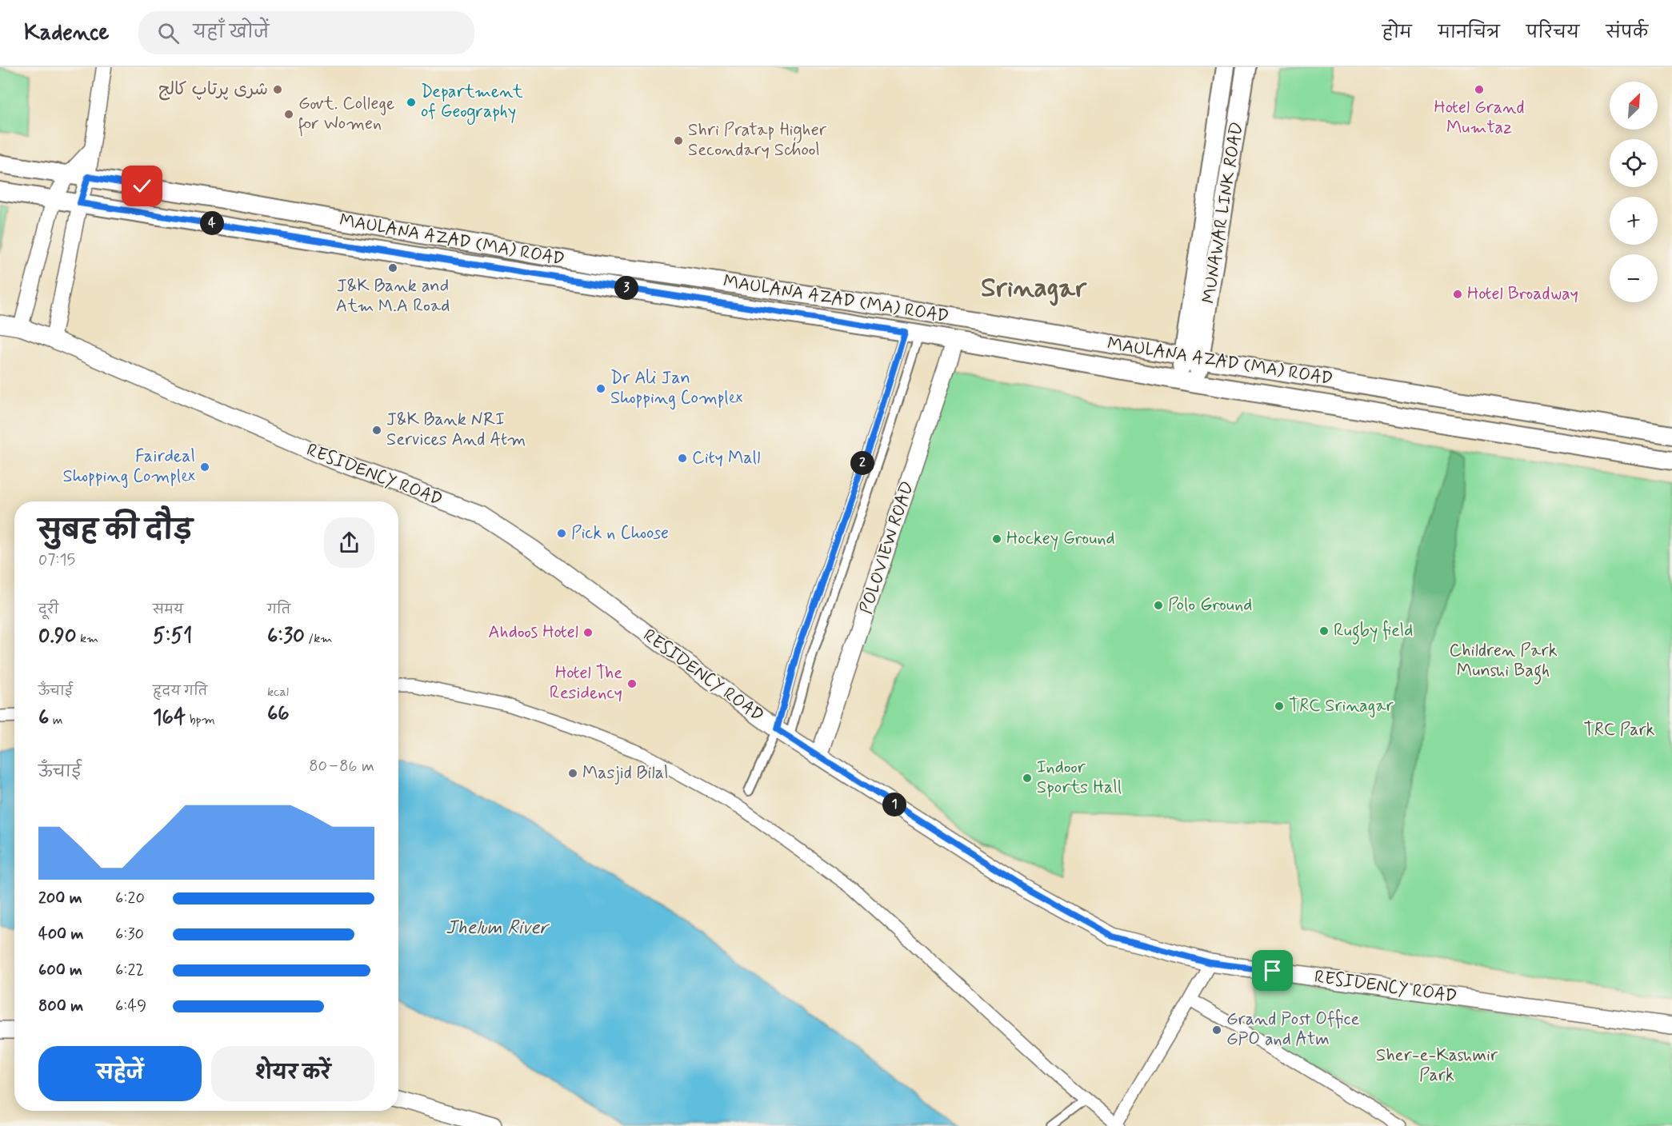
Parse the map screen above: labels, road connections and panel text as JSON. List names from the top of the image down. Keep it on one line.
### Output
{"streets":{"main road":["MUNAWAR LINK ROAD","MAULANA AZAD (MA) ROAD","RESIDENCY ROAD","POLOVIEW ROAD"]},"crossings":[["MUNAWAR LINK ROAD","MAULANA AZAD (MA) ROAD"],["MAULANA AZAD (MA) ROAD","POLOVIEW ROAD"],["RESIDENCY ROAD","POLOVIEW ROAD"]],"districts":["Srinagar"],"water":["Jhelum River"],"parks":["Children Park Munshi Bagh","TRC Park","Sher-e-Kashmir Park"],"places":["شری پرتاپ کالج","Hotel Grand Mumtaz","Department of Geography","Govt. College for Women","Shri Pratap Higher Secondary School","J&K Bank and Atm M.A Road","Hotel Broadway","Dr Ali Jan Shopping Complex","J&K Bank NRI Services And Atm","City Mall","Fairdeal Shopping Complex","Pick n Choose","Hockey Ground","Polo Ground","Rugby field","Ahdoos Hotel","Hotel The Residency","TRC Srinagar","Masjid Bilal","Indoor Sports Hall","Grand Post Office GPO and Atm"],"north":"top right","page":{"header":"Kadence","search":"यहाँ खोजें","nav":["होम","मानचित्र","परिचय","संपर्क"],"map_buttons":["+","−"],"pins":["4","3","2","1"],"heading":["सुबह की दौड़","07:15"],"stats":[["दूरी","0.90 km"],["समय","5:51"],["गति","6:30 /km"],["ऊँचाई","6 m"],["हृदय गति","164 bpm"],["kcal","66"]],"chart":["ऊँचाई","80–86 m"],"list":[{"name":"200 m","note":"6:20"},{"name":"400 m","note":"6:30"},{"name":"600 m","note":"6:22"},{"name":"800 m","note":"6:49"}],"buttons":["सहेजें","शेयर करें"]}}
